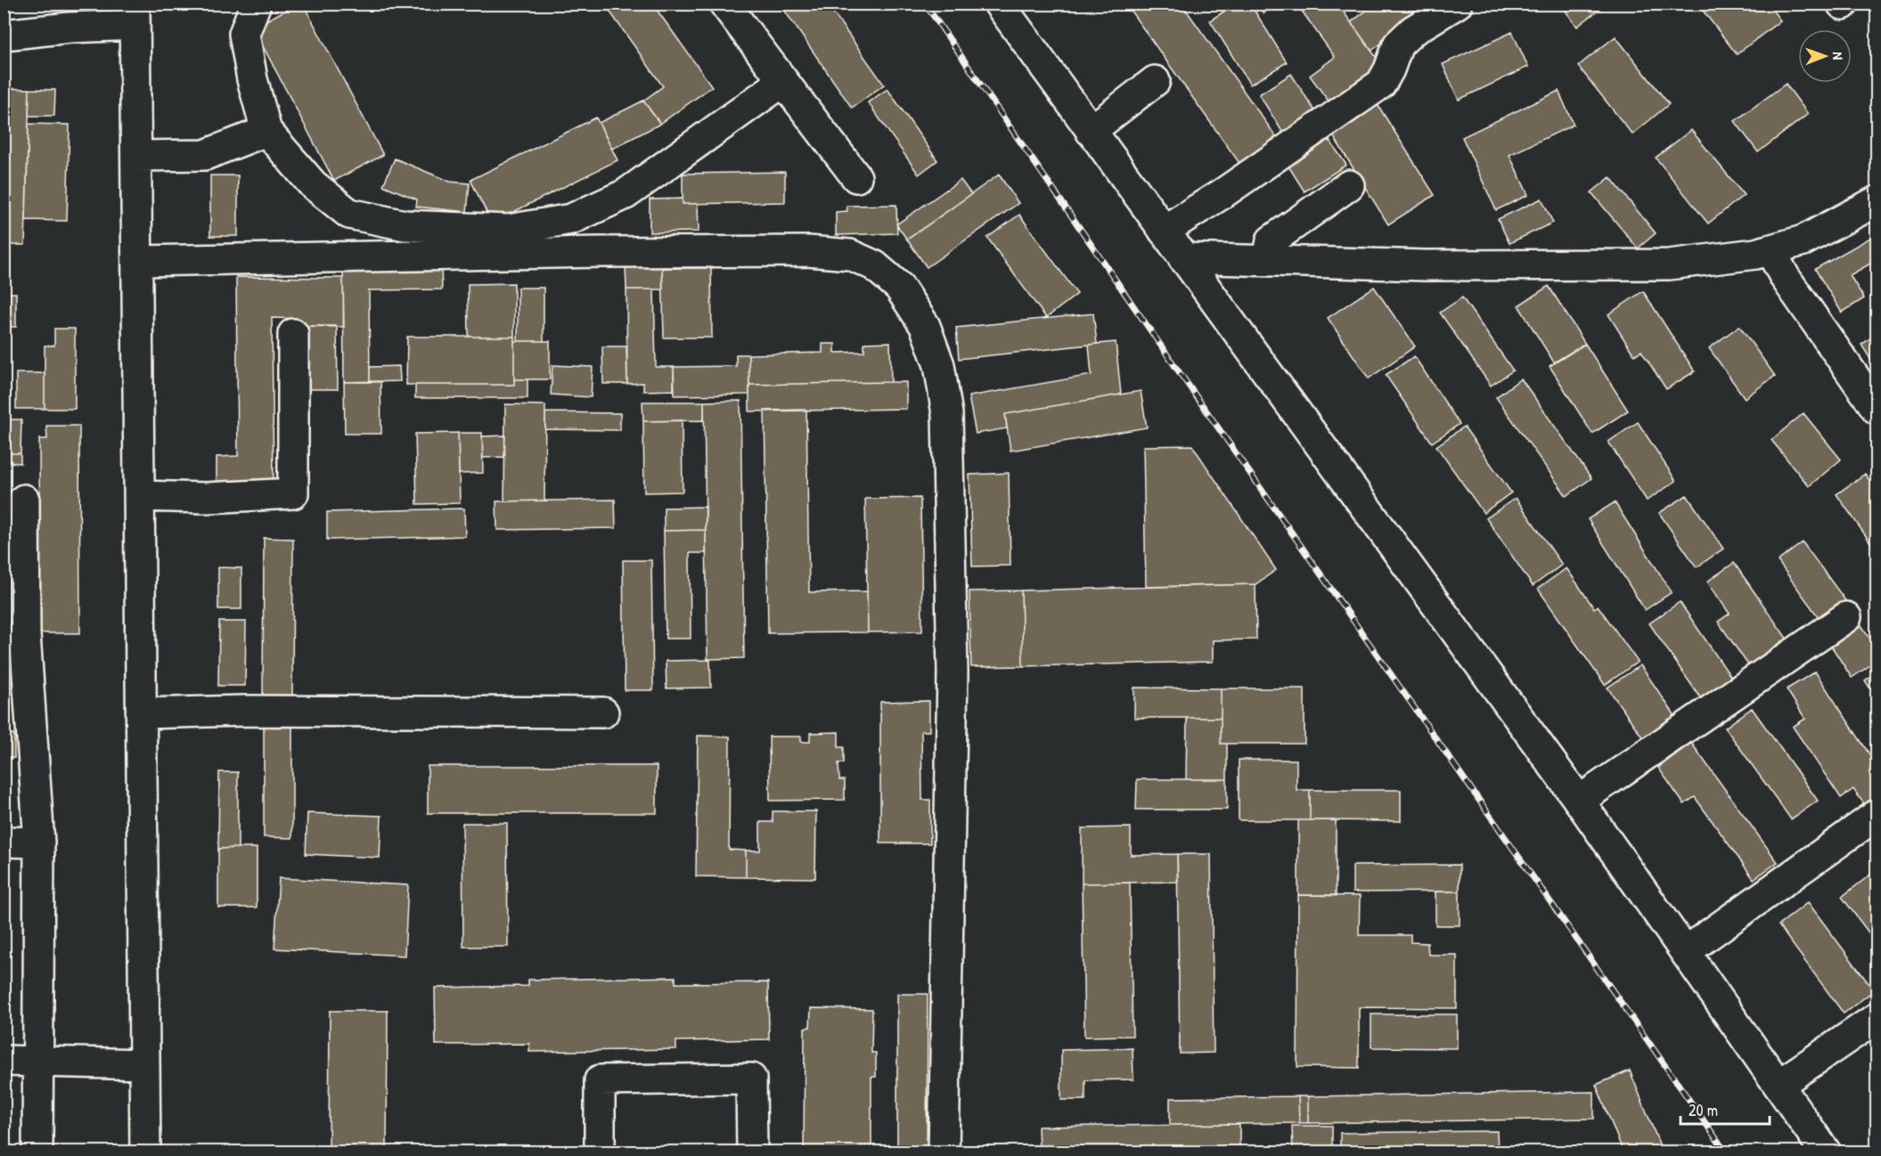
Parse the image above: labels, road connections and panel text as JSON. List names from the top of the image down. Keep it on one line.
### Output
{"scale_bar":"20 m","north":"right"}
